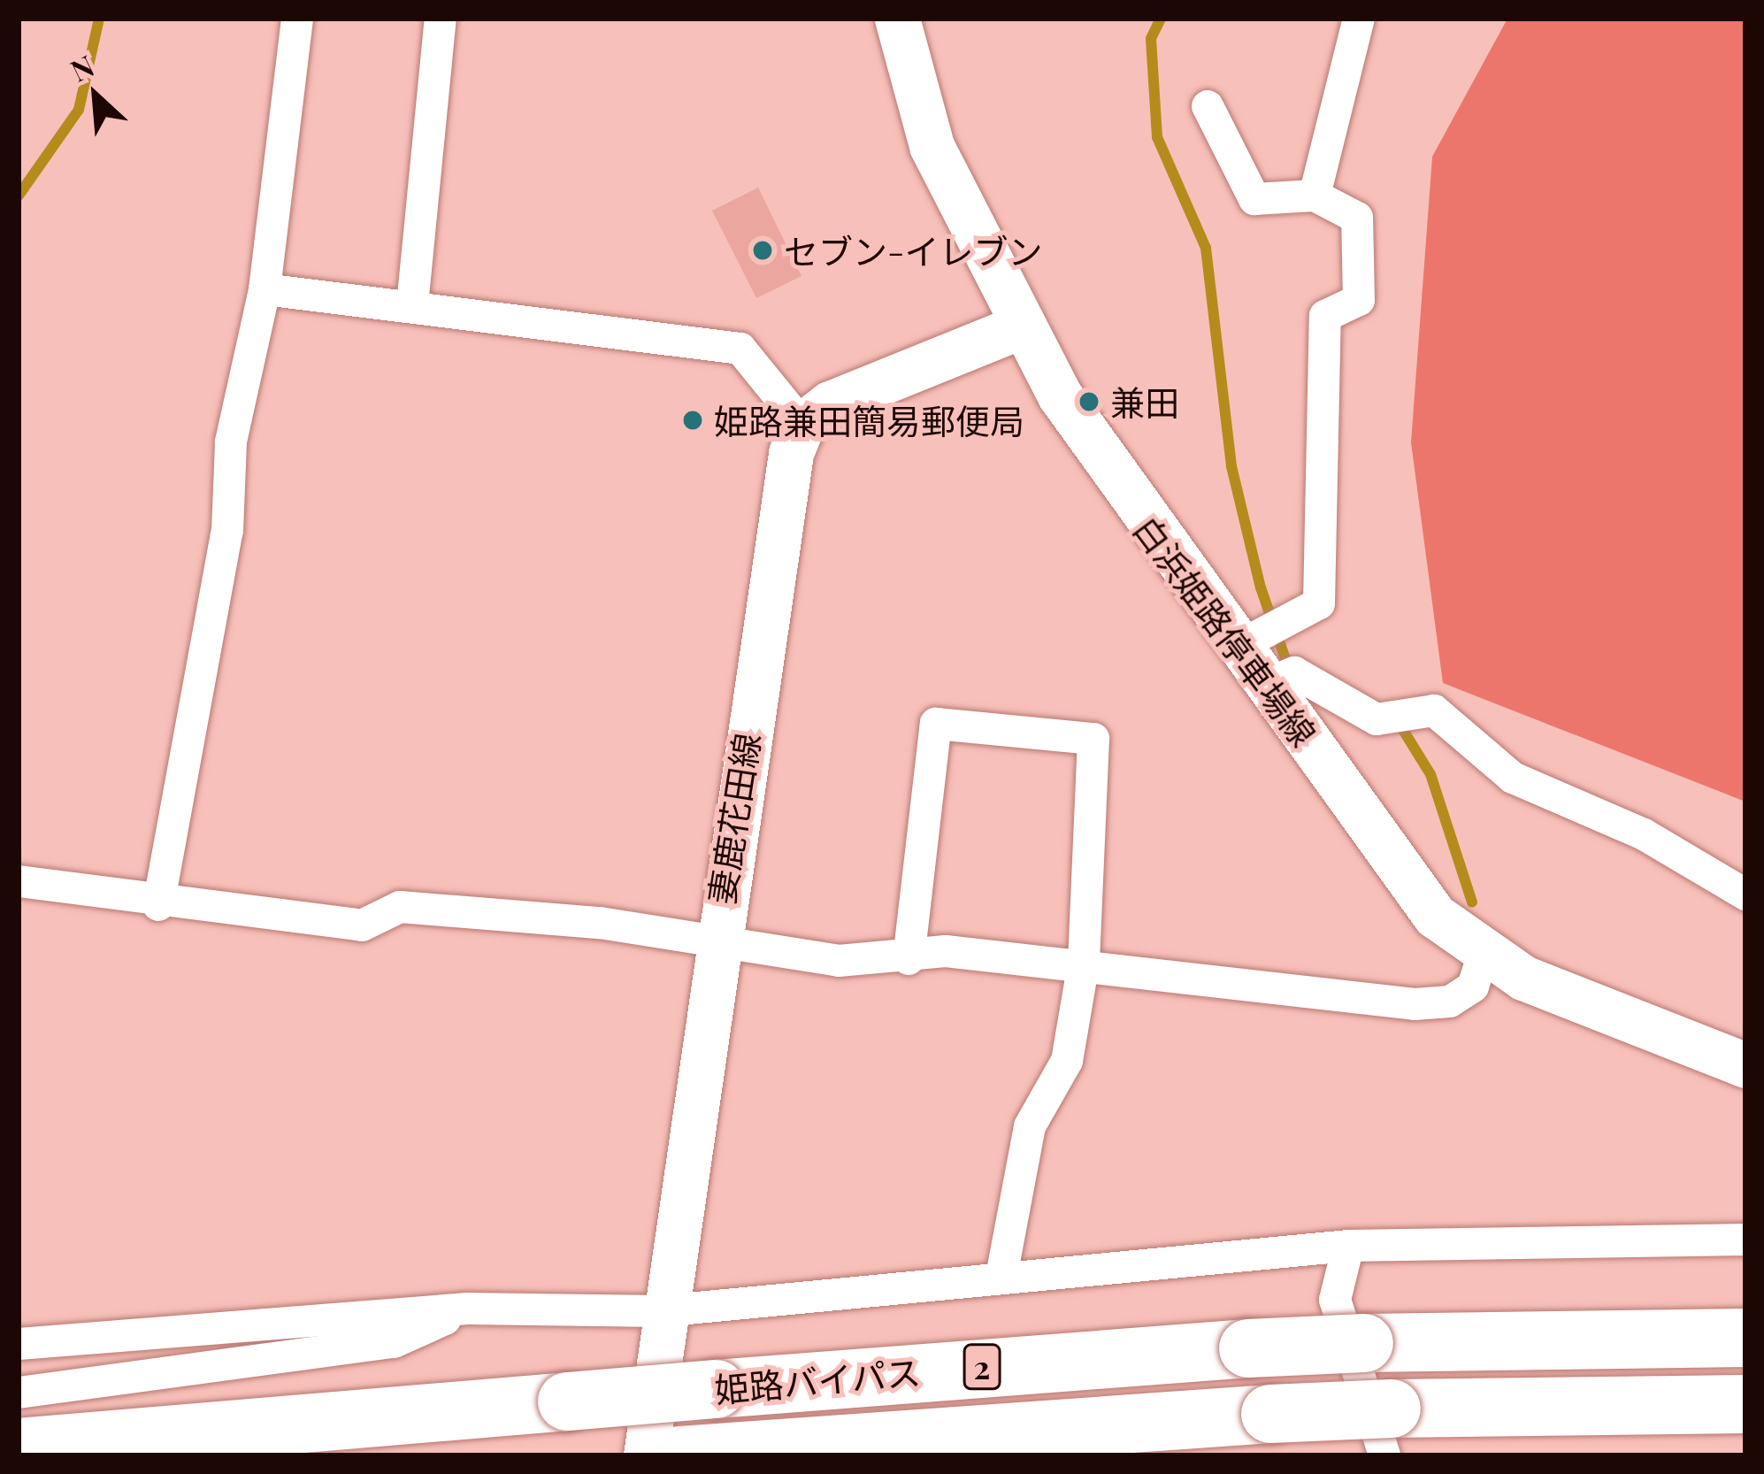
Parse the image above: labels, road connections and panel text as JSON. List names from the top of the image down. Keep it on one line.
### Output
{"streets":{"highway":["2","姫路バイパス"],"main road":["白浜姫路停車場線","妻鹿花田線"]},"places":["セブン-イレブン","兼田","姫路兼田簡易郵便局"],"north":"top left"}
